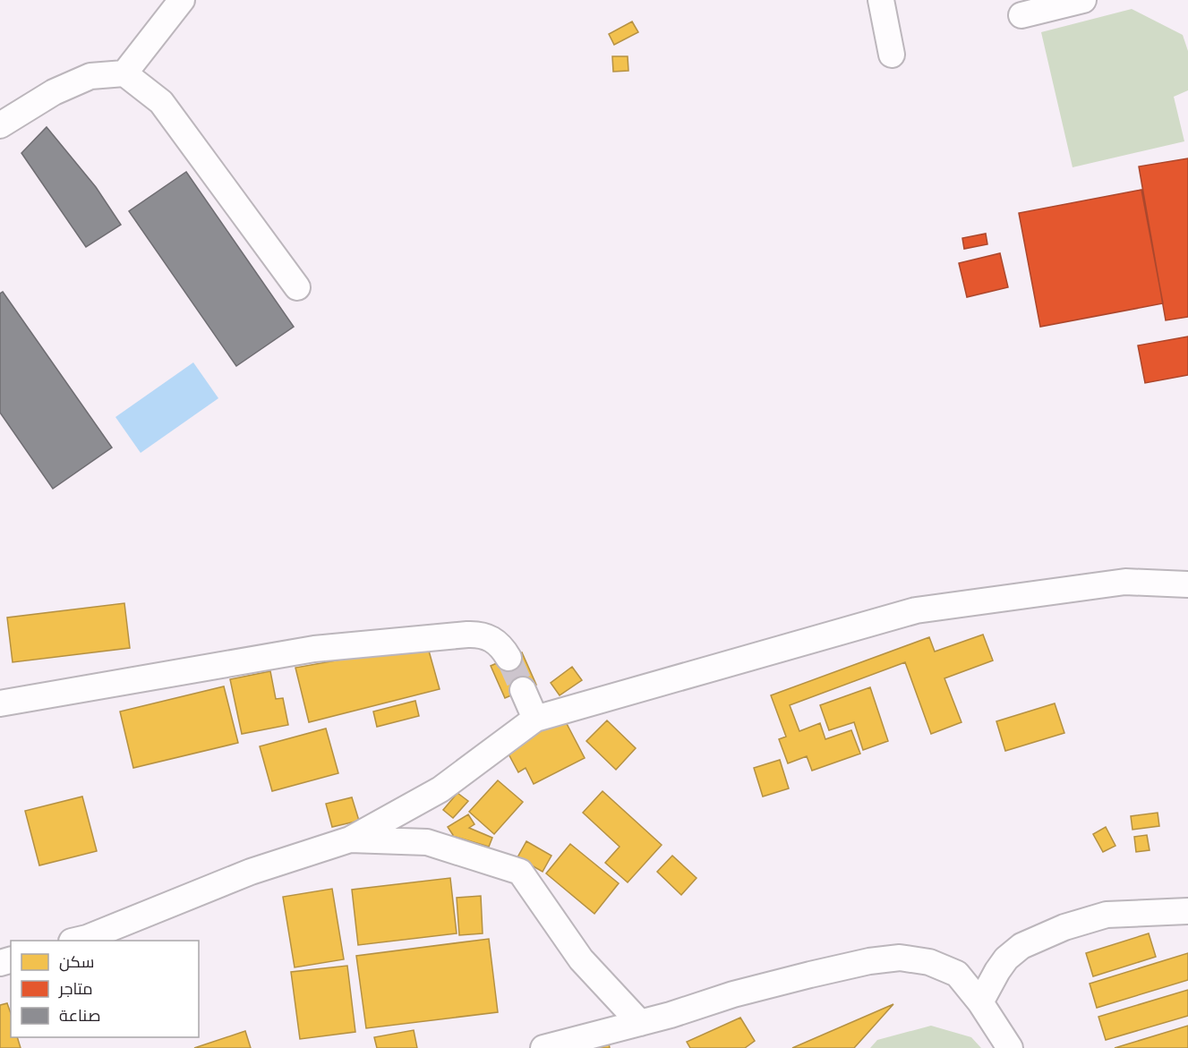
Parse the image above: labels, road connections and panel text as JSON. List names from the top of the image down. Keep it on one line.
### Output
{"legend":["سكن","متاجر","صناعة"]}
